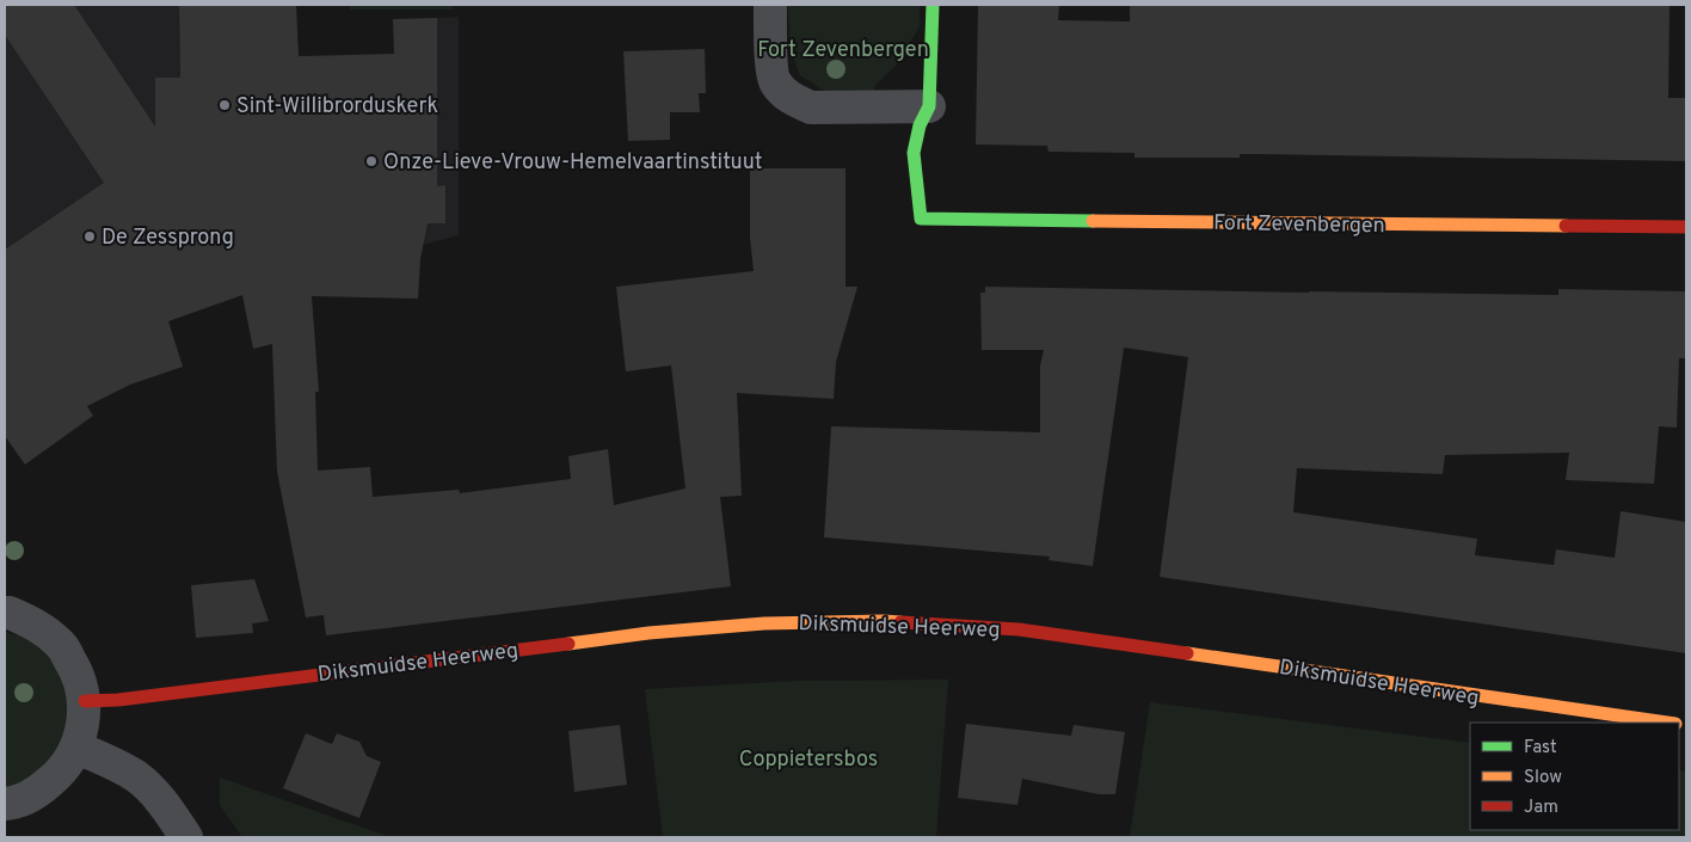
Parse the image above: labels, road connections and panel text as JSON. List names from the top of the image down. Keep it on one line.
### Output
{"streets":{"street":["Fort Zevenbergen","Diksmuidse Heerweg"]},"parks":["Fort Zevenbergen","Coppietersbos"],"places":["Sint-Willibrorduskerk","Onze-Lieve-Vrouw-Hemelvaartinstituut","De Zessprong"],"legend":["Fast","Slow","Jam"]}
